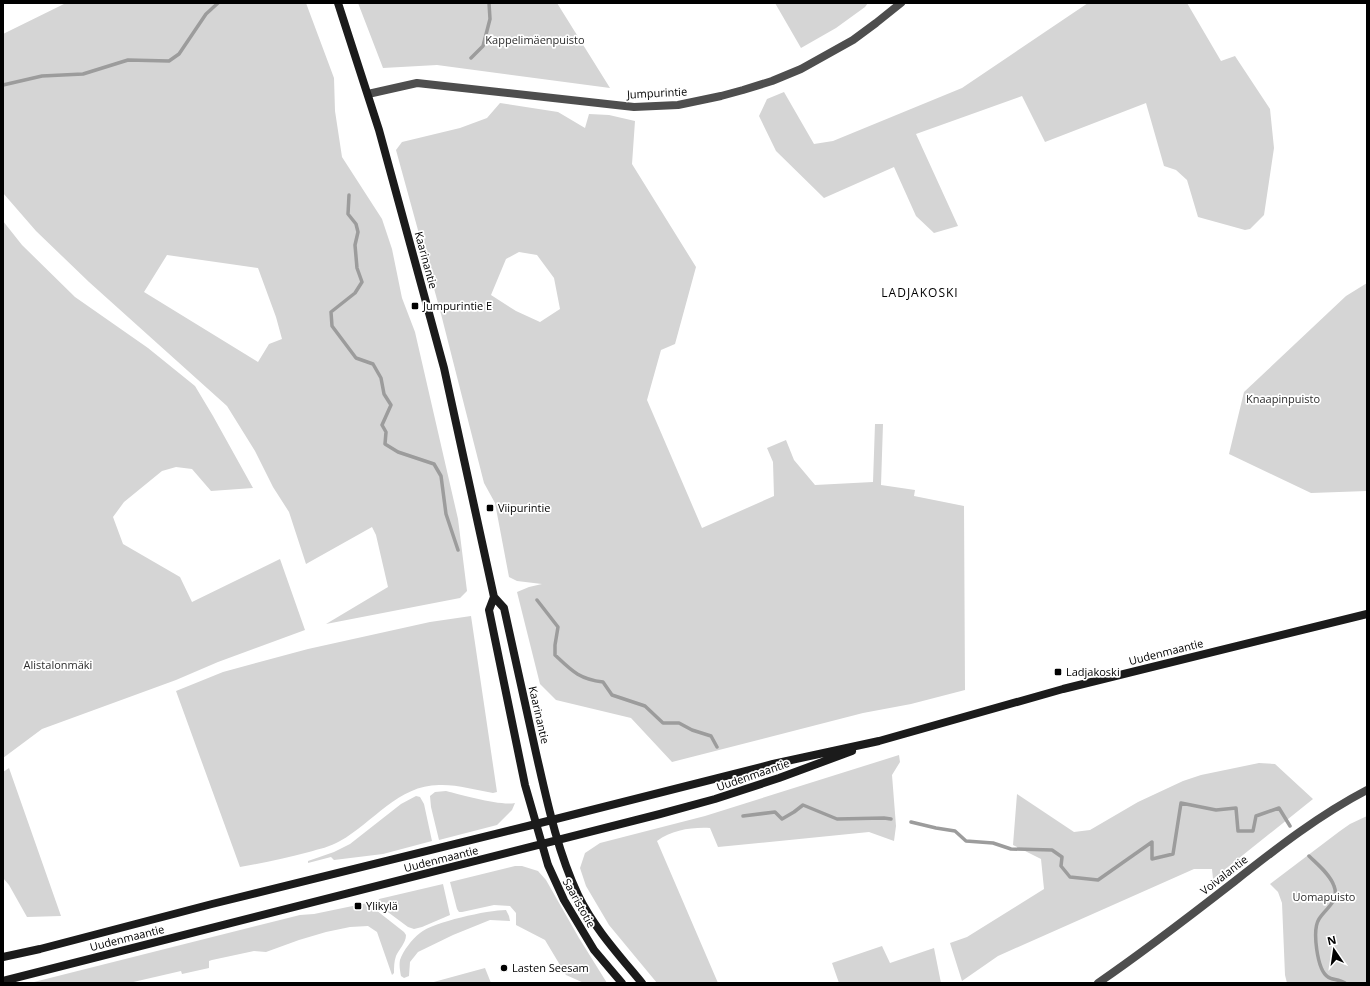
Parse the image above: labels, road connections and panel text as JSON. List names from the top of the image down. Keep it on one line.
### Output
{"streets":{"main road":["Kaarinantie","Uudenmaantie","Saaristotie"],"street":["Jumpurintie","Voivalantie"]},"crossings":[["Jumpurintie","Kaarinantie"],["Kaarinantie","Uudenmaantie"],["Kaarinantie","Saaristotie"],["Uudenmaantie","Saaristotie"]],"districts":["LADJAKOSKI"],"parks":["Kappelimäenpuisto","Knaapinpuisto","Alistalonmäki","Uomapuisto"],"places":{"transit":["Jumpurintie E","Viipurintie","Ladjakoski","Ylikylä"],"other":["Lasten Seesam"]},"north":"top"}
